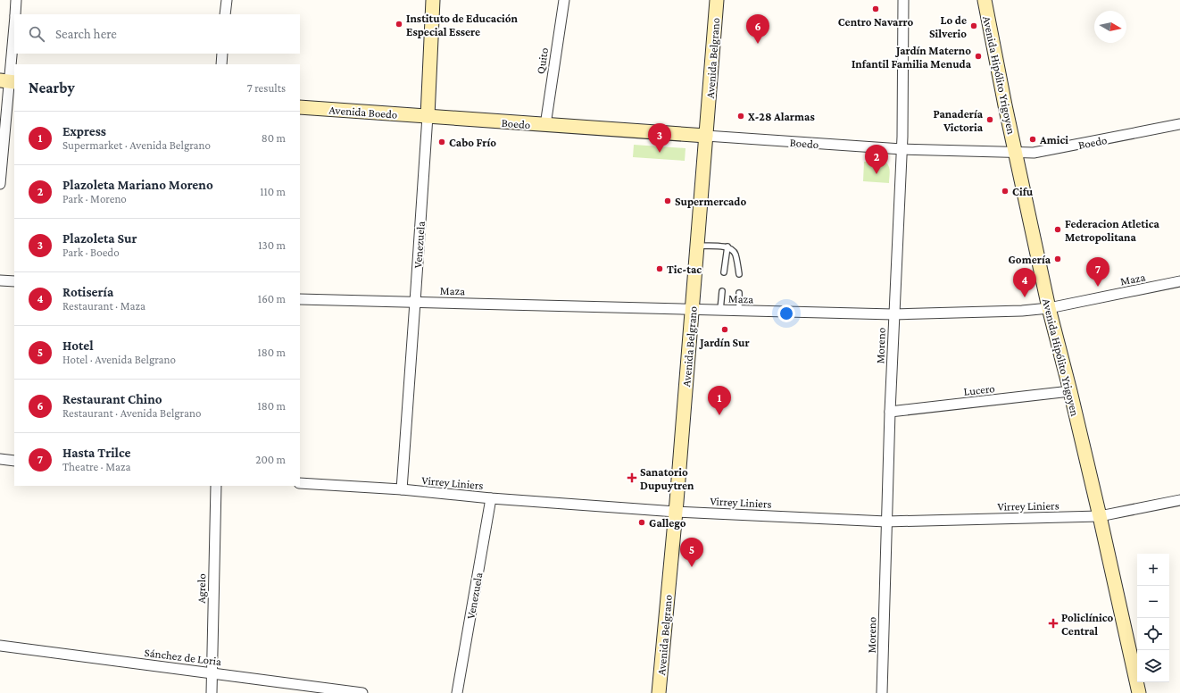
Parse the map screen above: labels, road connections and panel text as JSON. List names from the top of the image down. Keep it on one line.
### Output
{"streets":{"street":["Avenida Belgrano","Quito","Avenida Hipólito Yrigoyen","Avenida Boedo","Boedo","Venezuela","Maza","Moreno","Lucero","Virrey Liniers","Agrelo","Sánchez de Loria"]},"crossings":[["Avenida Belgrano","Boedo"],["Avenida Belgrano","Maza"],["Avenida Belgrano","Virrey Liniers"],["Quito","Boedo"],["Avenida Hipólito Yrigoyen","Boedo"],["Avenida Hipólito Yrigoyen","Maza"],["Avenida Hipólito Yrigoyen","Lucero"],["Avenida Hipólito Yrigoyen","Virrey Liniers"],["Avenida Boedo","Boedo"],["Avenida Boedo","Venezuela"],["Boedo","Venezuela"],["Boedo","Moreno"],["Venezuela","Maza"],["Venezuela","Virrey Liniers"],["Maza","Moreno"],["Moreno","Lucero"],["Moreno","Virrey Liniers"],["Agrelo","Sánchez de Loria"]],"places":{"other":["Centro Navarro","Instituto de Educación Especial Essere","Lo de Silverio","Jardín Materno Infantil Familia Menuda","X-28 Alarmas","Panadería Victoria","Amici","Cabo Frío","Cifu","Supermercado","Federacion Atletica Metropolitana","Gomería","Tic-tac","Jardín Sur","Gallego"],"health":["Sanatorio Dupuytren","Policlínico Central"]},"north":"right","page":{"pins":["6","3","2","7","4","1","5"],"search":"Search here","heading":["Nearby","7 results"],"list":[{"mark":"1","name":"Express","note":"Supermarket · Avenida Belgrano","value":"80 m"},{"mark":"2","name":"Plazoleta Mariano Moreno","note":"Park · Moreno","value":"110 m"},{"mark":"3","name":"Plazoleta Sur","note":"Park · Boedo","value":"130 m"},{"mark":"4","name":"Rotisería","note":"Restaurant · Maza","value":"160 m"},{"mark":"5","name":"Hotel","note":"Hotel · Avenida Belgrano","value":"180 m"},{"mark":"6","name":"Restaurant Chino","note":"Restaurant · Avenida Belgrano","value":"180 m"},{"mark":"7","name":"Hasta Trilce","note":"Theatre · Maza","value":"200 m"}],"map_buttons":["+","−"]}}
